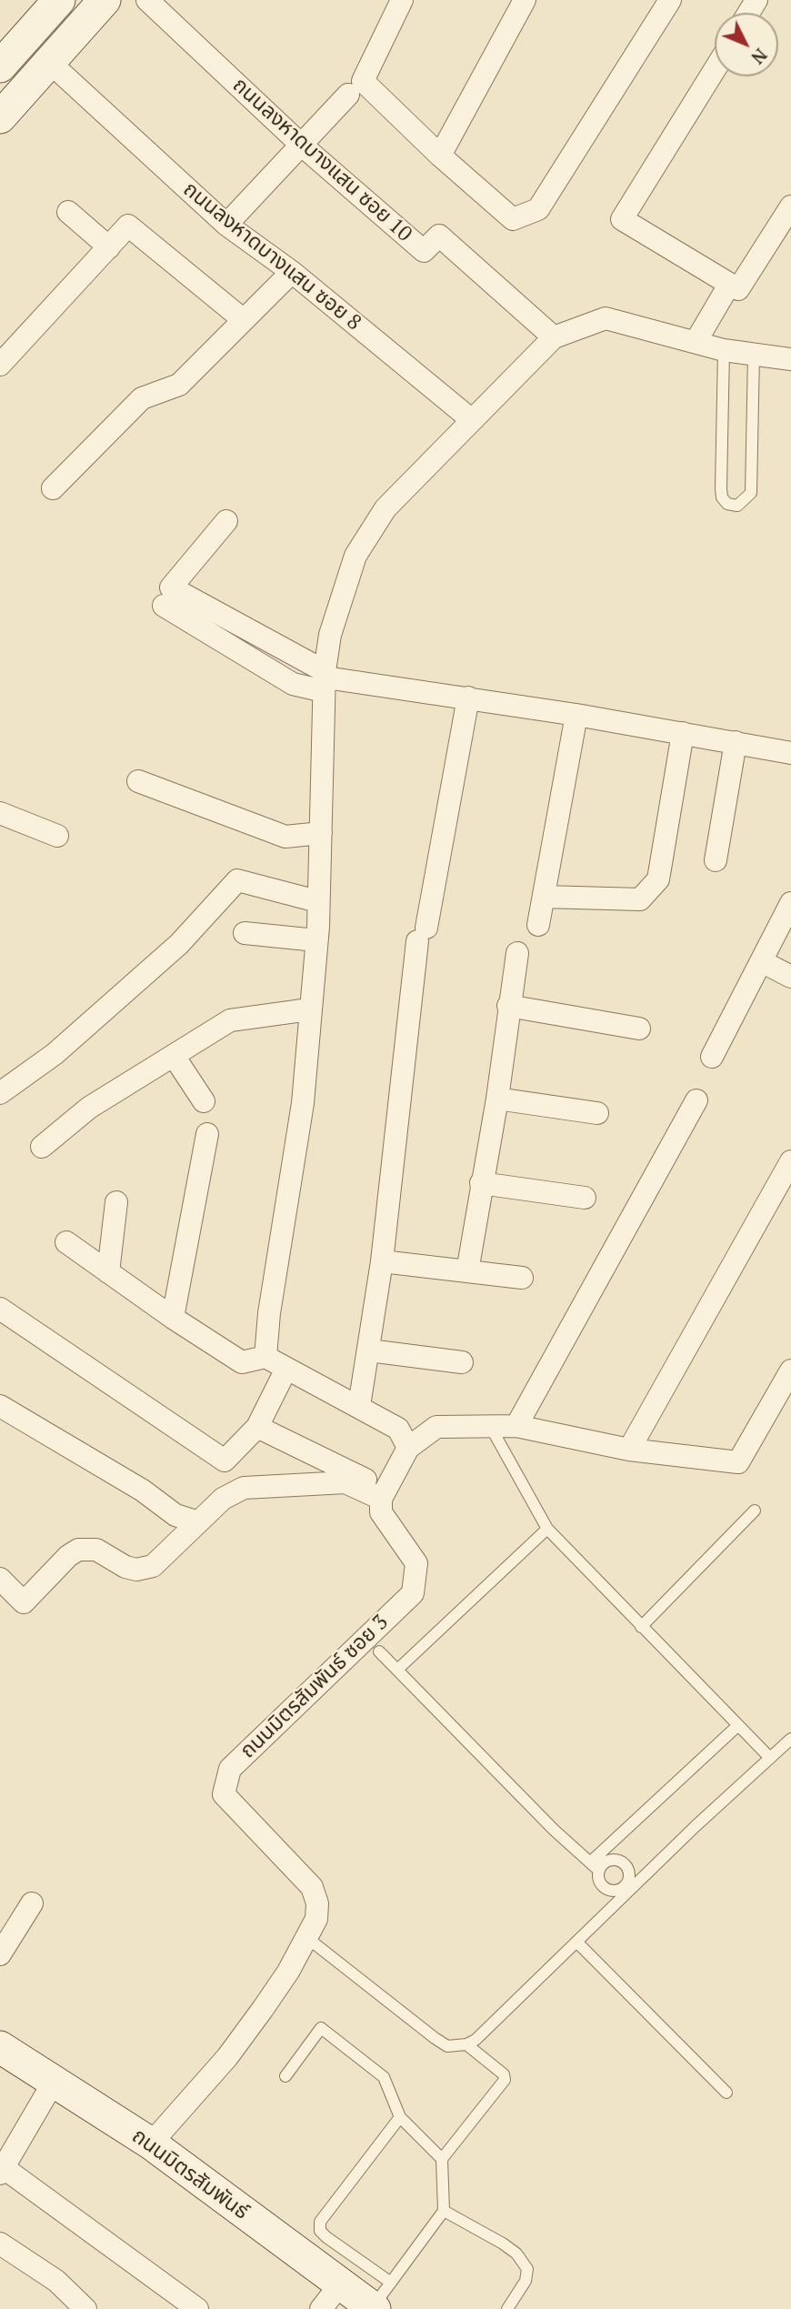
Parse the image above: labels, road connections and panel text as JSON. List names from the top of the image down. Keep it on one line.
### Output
{"streets":{"street":["ถนนลงหาดบางแสน ซอย 10","ถนนลงหาดบางแสน ซอย 8","ถนนมิตรสัมพันธ์ ซอย 3","ถนนมิตรสัมพันธ์"]},"crossings":[["ถนนมิตรสัมพันธ์ ซอย 3","ถนนมิตรสัมพันธ์"]],"north":"bottom right"}
